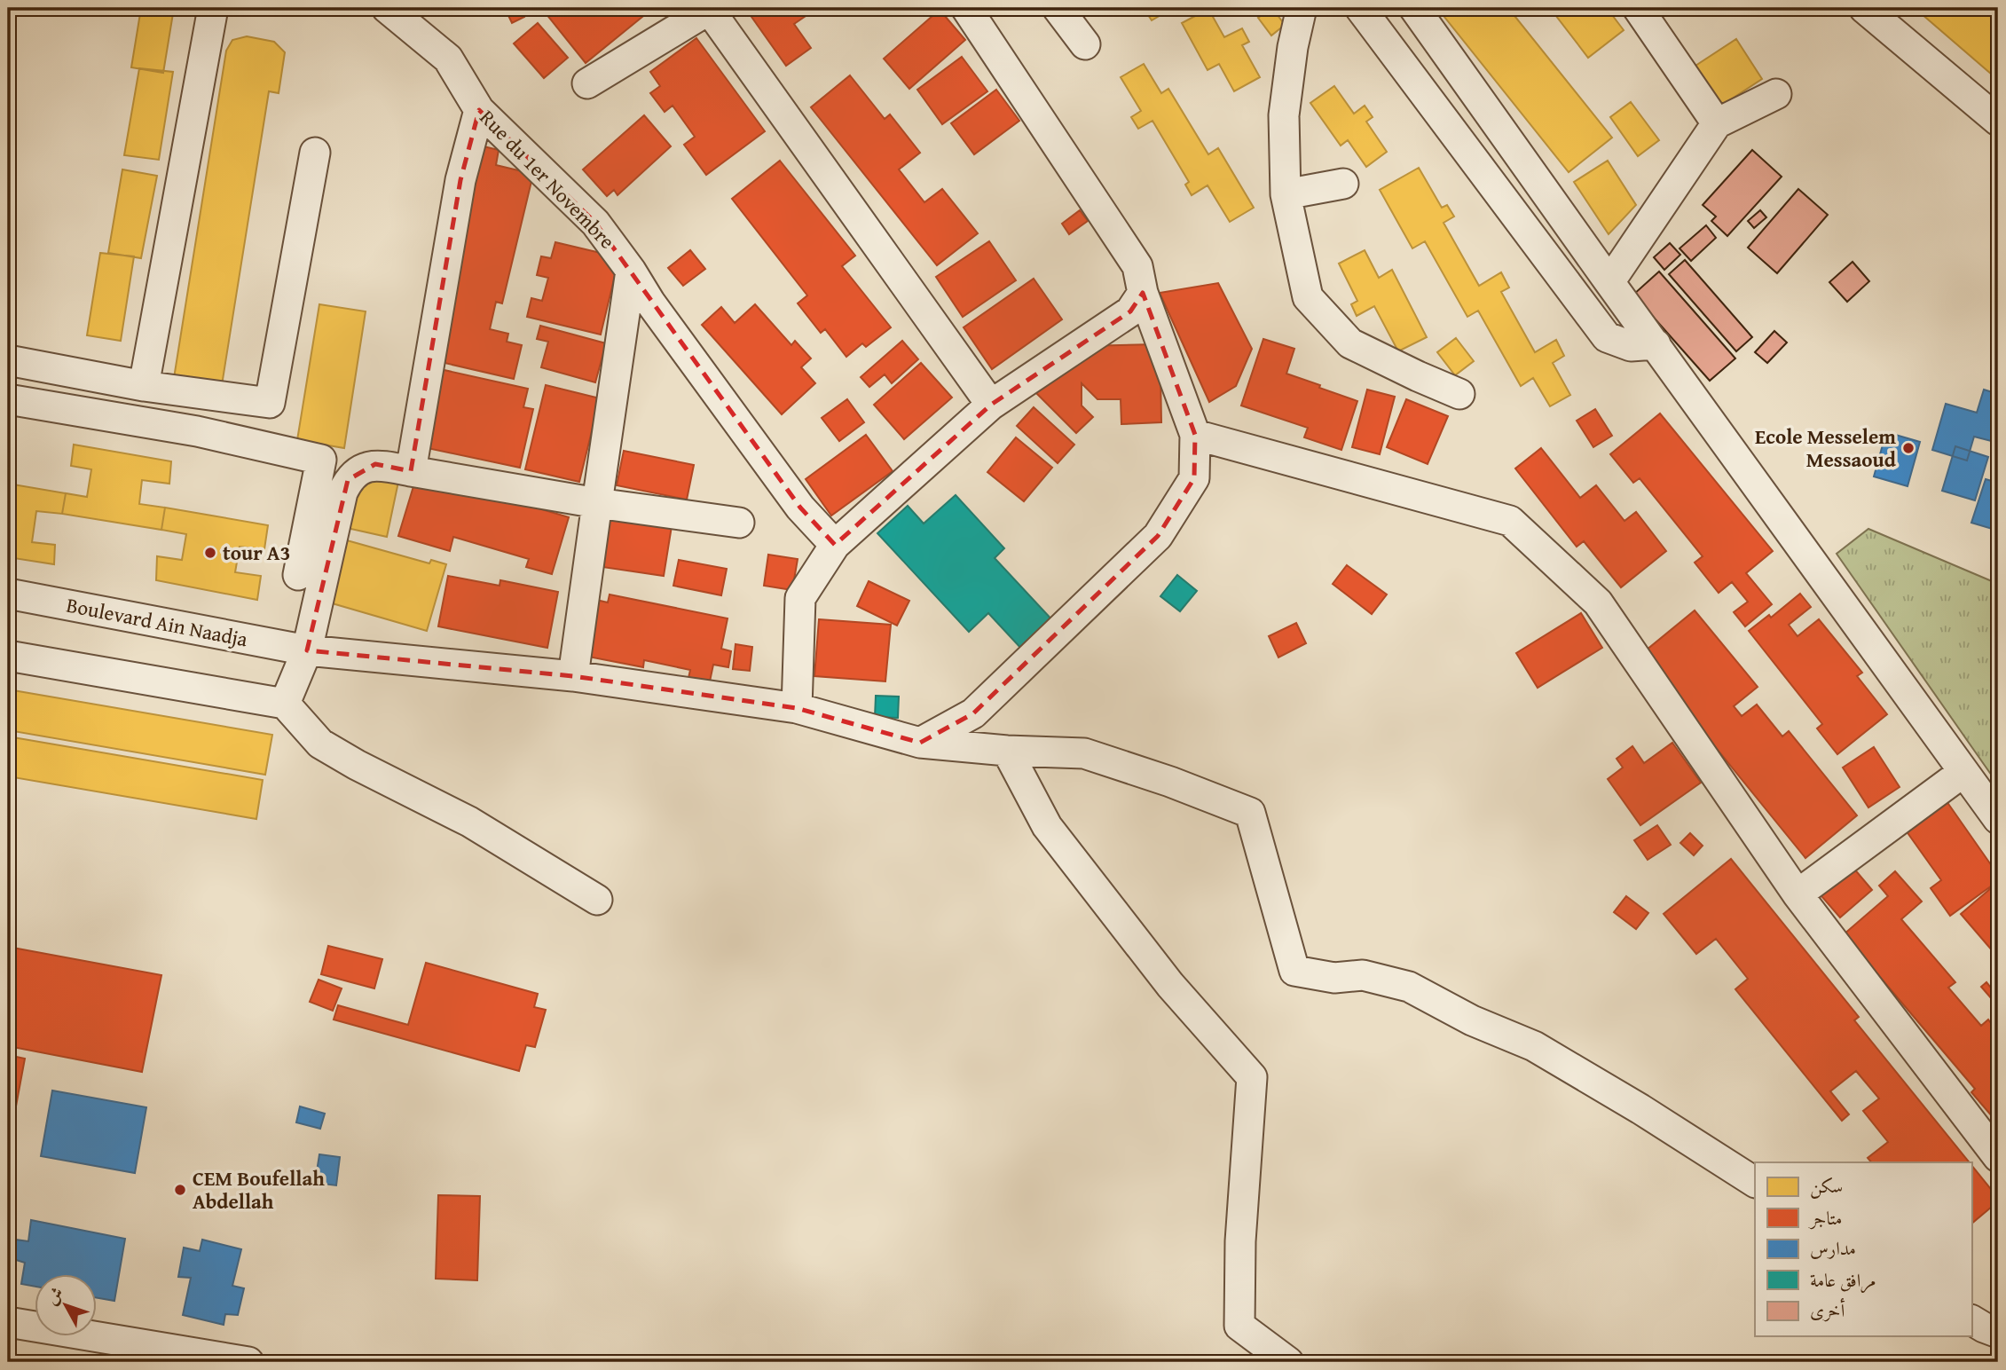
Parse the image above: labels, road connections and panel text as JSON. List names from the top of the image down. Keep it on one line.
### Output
{"streets":{"street":["Rue du 1er Novembre","Boulevard Ain Naadja"]},"places":["Ecole Messelem Messaoud","tour A3","CEM Boufellah Abdellah"],"legend":["سكن","متاجر","مدارس","مرافق عامة","أخرى"],"north":"top left"}
